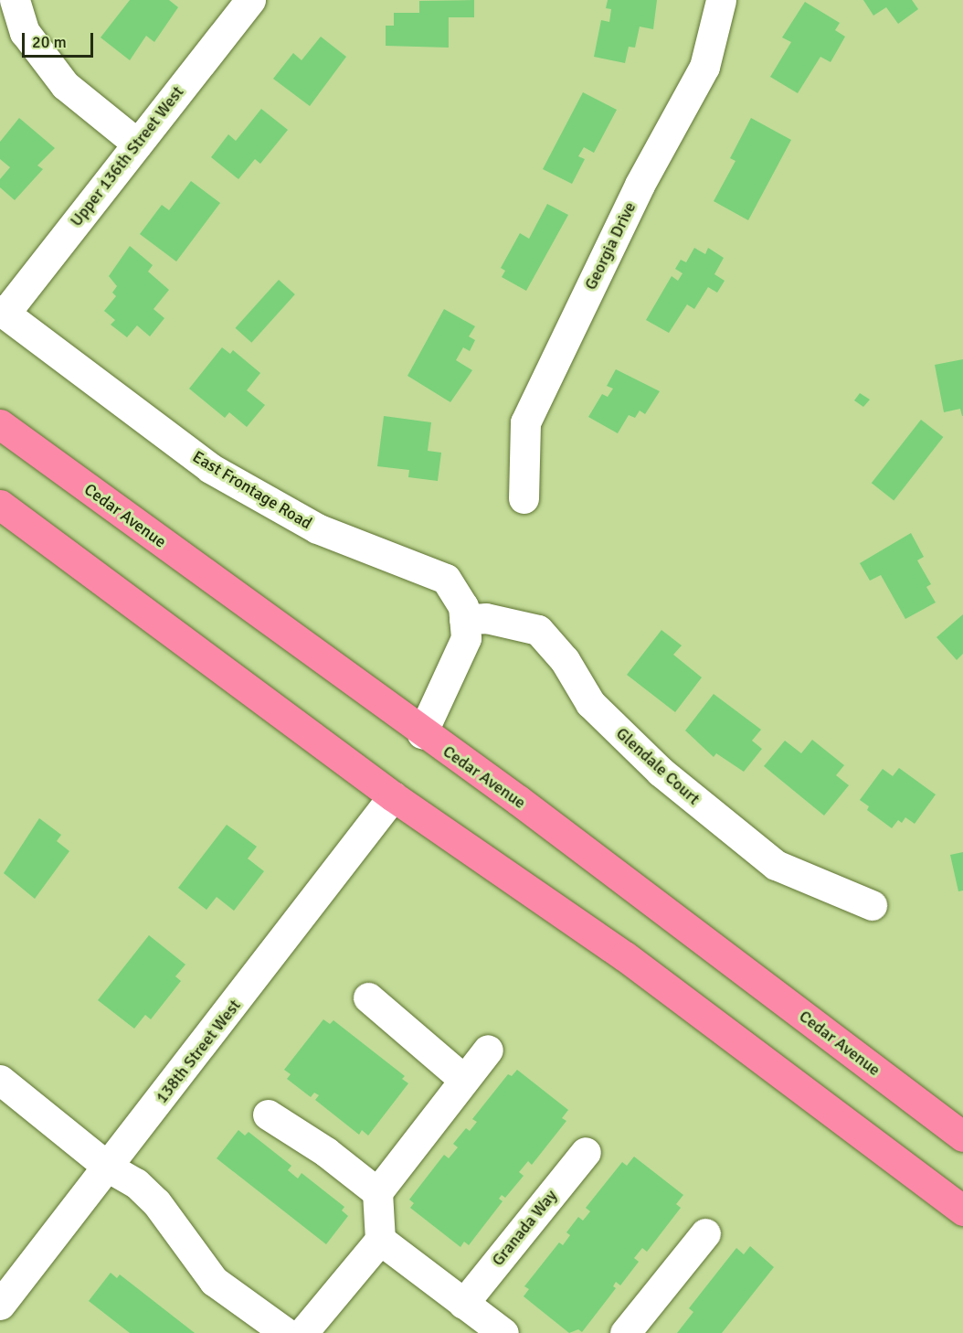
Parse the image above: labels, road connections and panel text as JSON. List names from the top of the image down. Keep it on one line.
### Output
{"streets":{"highway":["Cedar Avenue"],"street":["Upper 136th Street West","Georgia Drive","East Frontage Road","Glendale Court","138th Street West","Granada Way"]},"crossings":[["Upper 136th Street West","East Frontage Road"],["East Frontage Road","Glendale Court"]],"scale_bar":"20 m"}
